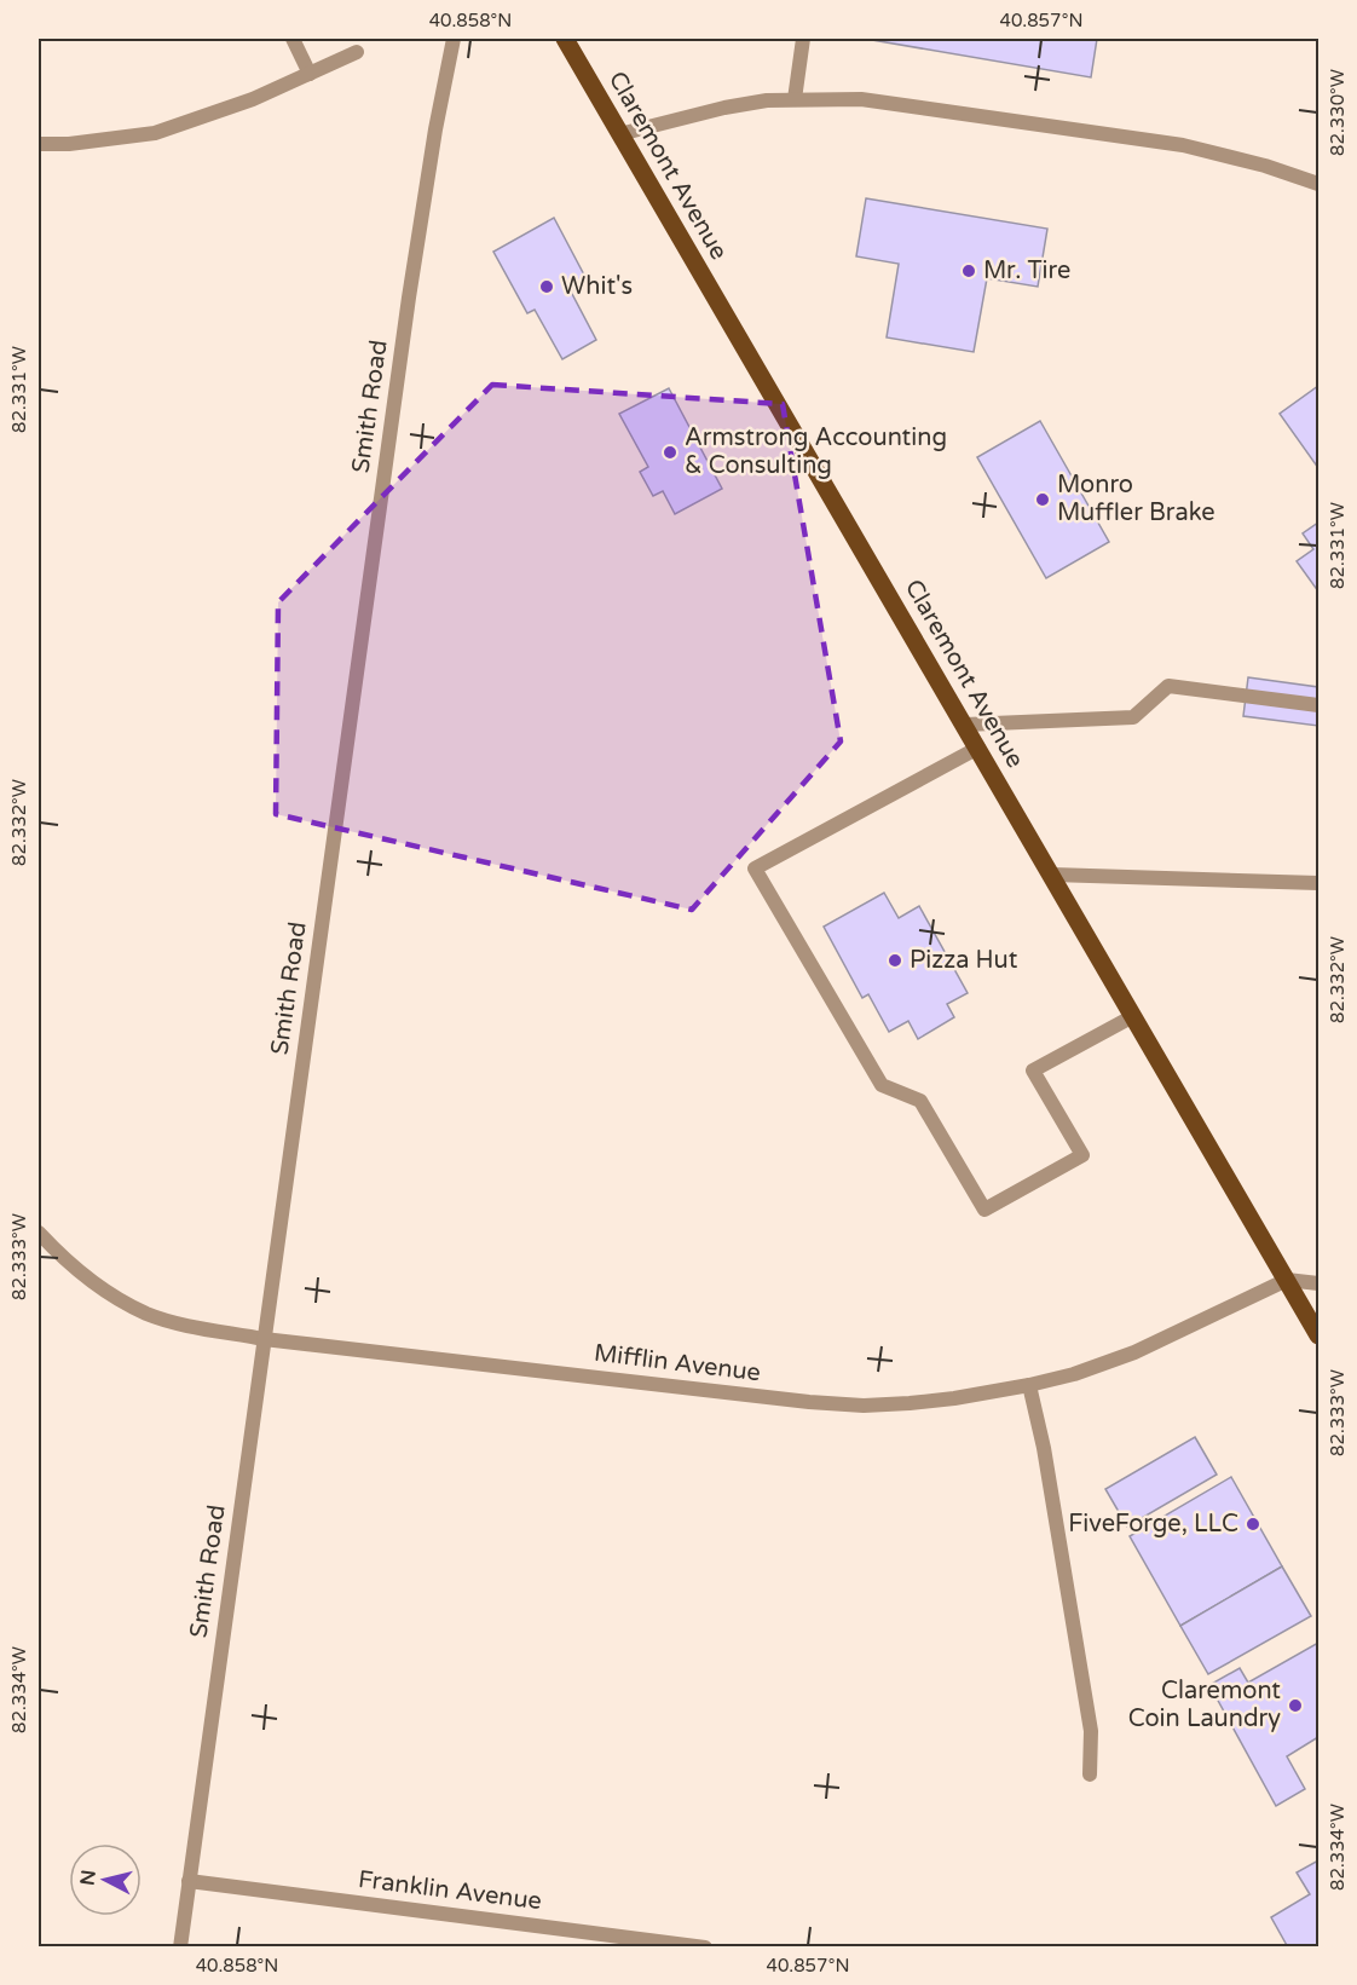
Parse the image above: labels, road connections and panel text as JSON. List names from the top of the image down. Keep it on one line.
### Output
{"streets":{"main road":["Claremont Avenue"],"street":["Smith Road","Mifflin Avenue","Franklin Avenue"]},"crossings":[["Claremont Avenue","Mifflin Avenue"],["Smith Road","Mifflin Avenue"],["Smith Road","Franklin Avenue"]],"places":["Mr. Tire","Whit's","Armstrong Accounting & Consulting","Monro Muffler Brake","Pizza Hut","FiveForge, LLC","Claremont Coin Laundry"],"north":"left","coordinates":["40.858°N","40.857°N","82.330°W","82.331°W","82.332°W","82.333°W","82.334°W"]}
